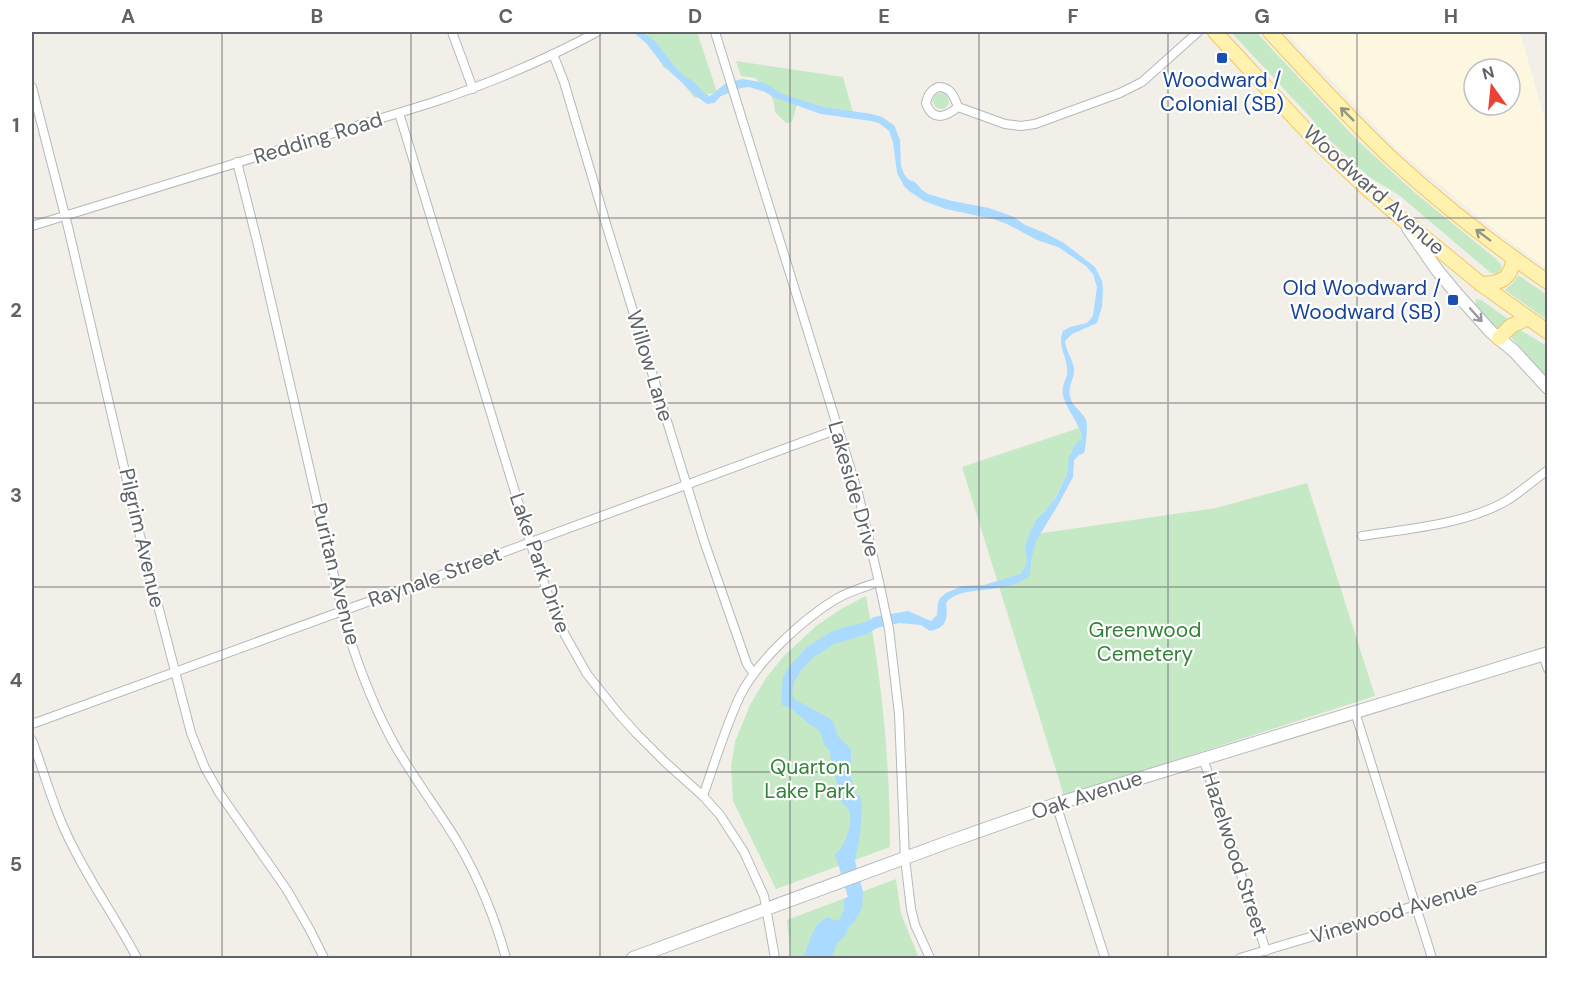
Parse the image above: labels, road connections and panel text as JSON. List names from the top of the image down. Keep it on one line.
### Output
{"streets":{"main road":["Woodward Avenue"],"street":["Redding Road","Willow Lane","Lakeside Drive","Pilgrim Avenue","Lake Park Drive","Puritan Avenue","Raynale Street","Oak Avenue","Hazelwood Street","Vinewood Avenue"]},"crossings":[["Redding Road","Willow Lane"],["Redding Road","Pilgrim Avenue"],["Redding Road","Lake Park Drive"],["Redding Road","Puritan Avenue"],["Willow Lane","Raynale Street"],["Lakeside Drive","Raynale Street"],["Lakeside Drive","Oak Avenue"],["Pilgrim Avenue","Raynale Street"],["Lake Park Drive","Raynale Street"],["Lake Park Drive","Oak Avenue"],["Puritan Avenue","Raynale Street"],["Oak Avenue","Hazelwood Street"],["Hazelwood Street","Vinewood Avenue"]],"parks":["Greenwood Cemetery","Quarton Lake Park"],"places":{"transit":["Woodward / Colonial (SB)","Old Woodward / Woodward (SB)"]},"north":"top","grid":{"columns":["A","B","C","D","E","F","G","H"],"rows":["1","2","3","4","5"]}}
